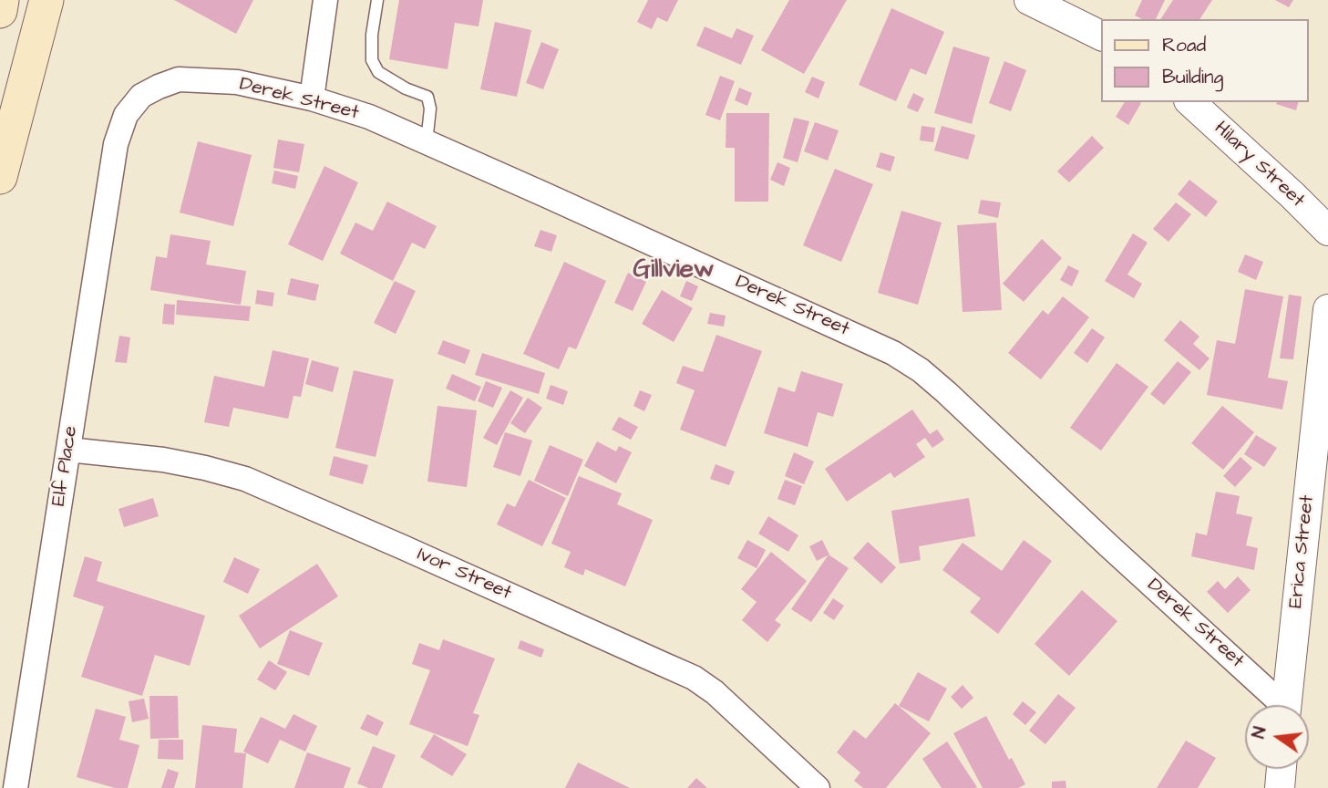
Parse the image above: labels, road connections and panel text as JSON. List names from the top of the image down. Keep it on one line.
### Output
{"streets":{"street":["Derek Street","Hilary Street","Elf Place","Erica Street","Ivor Street"]},"crossings":[["Derek Street","Elf Place"],["Elf Place","Ivor Street"]],"districts":["Gillview"],"legend":["Road","Building"],"north":"left"}
